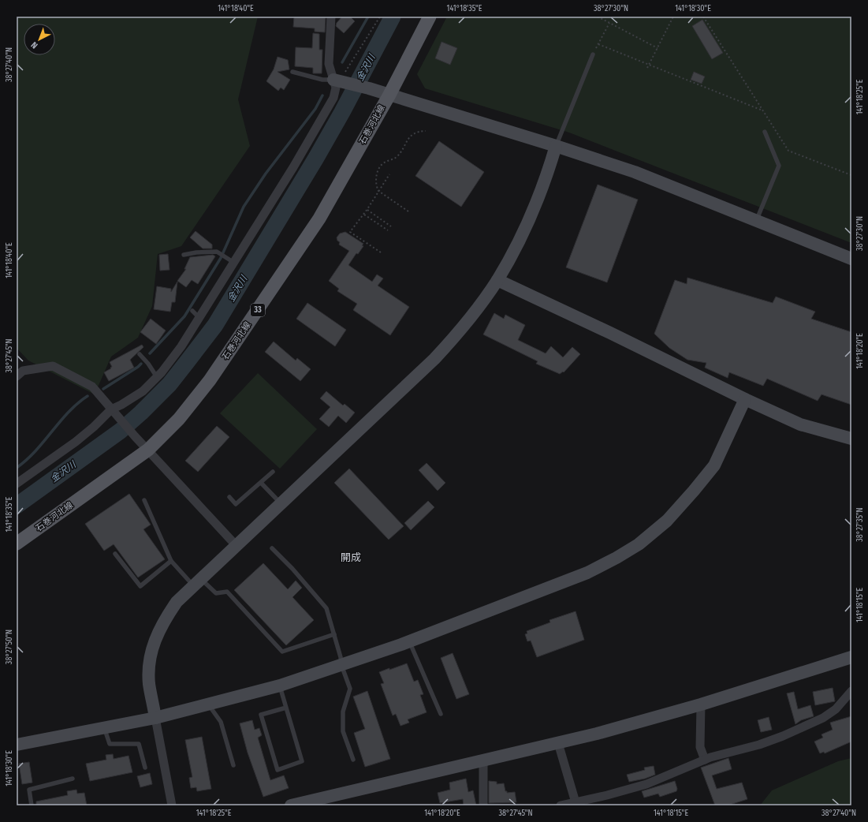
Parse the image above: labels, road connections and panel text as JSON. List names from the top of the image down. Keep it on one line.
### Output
{"streets":{"main road":["石巻河北線","33"]},"districts":["開成"],"water":["金沢川"],"north":"bottom left","coordinates":["141°18'40\"E","141°18'35\"E","38°27'30\"N","141°18'30\"E","38°27'40\"N","141°18'25\"E","141°18'20\"E","38°27'45\"N","38°27'35\"N","141°18'15\"E","38°27'50\"N"]}
